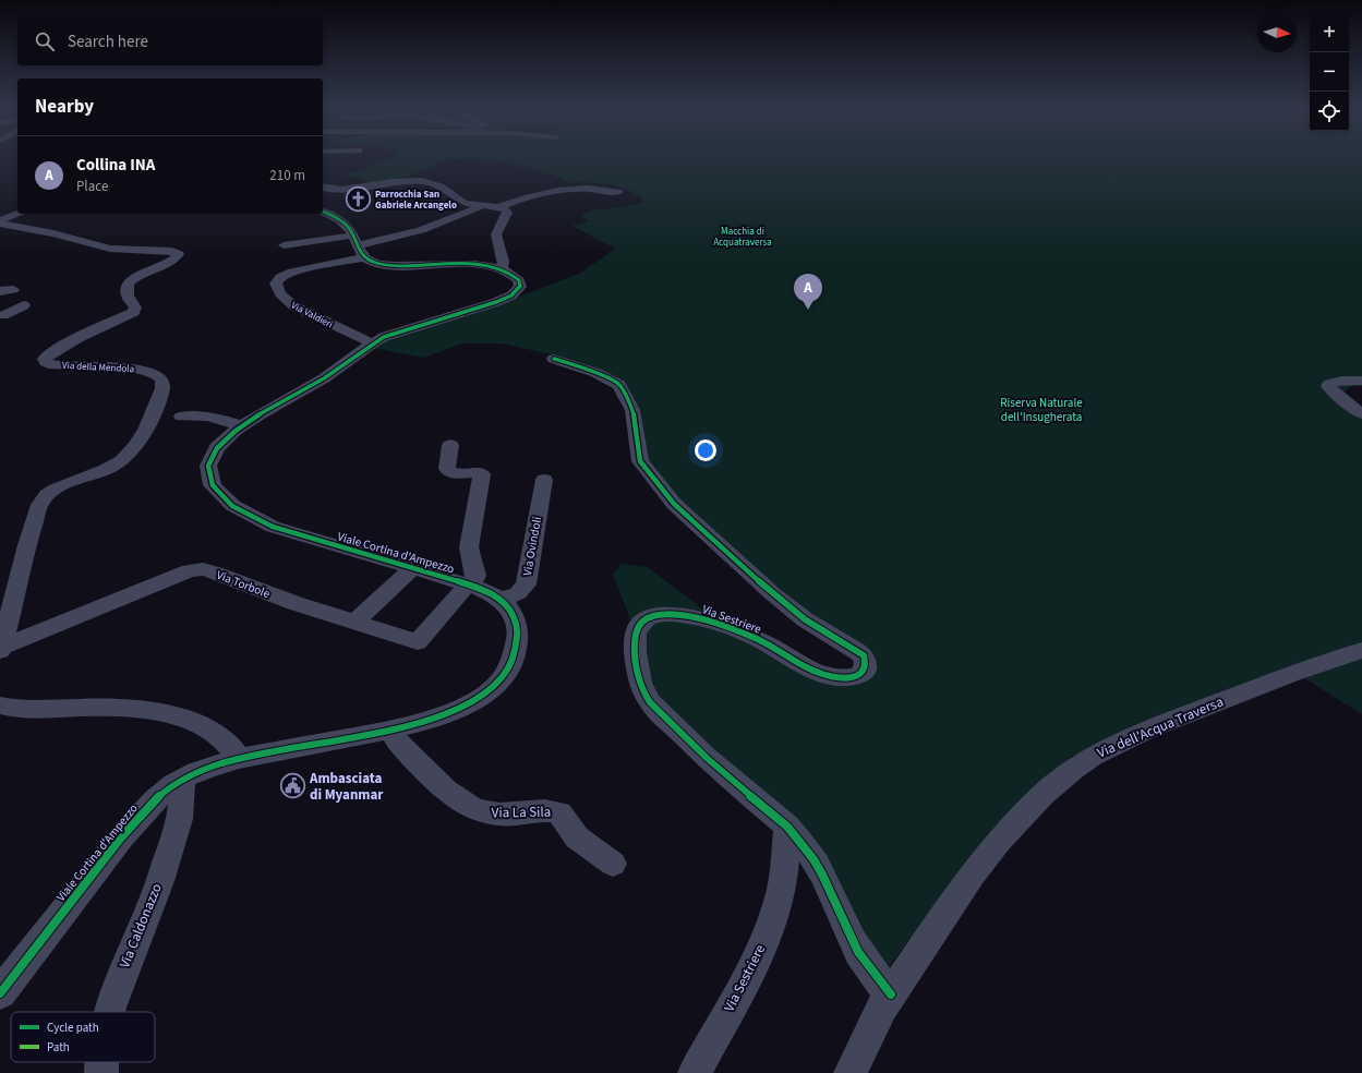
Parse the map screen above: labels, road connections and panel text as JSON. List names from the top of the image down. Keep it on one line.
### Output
{"streets":{"street":["Via Valdieri","Via della Mendola","Via Ovindoli","Viale Cortina d'Ampezzo","Via Torbole","Via Sestriere","Via dell'Acqua Traversa","Via La Sila","Via Caldonazzo"]},"crossings":[["Via Valdieri","Viale Cortina d'Ampezzo"],["Via della Mendola","Via Torbole"],["Via Ovindoli","Viale Cortina d'Ampezzo"],["Viale Cortina d'Ampezzo","Via Torbole"],["Viale Cortina d'Ampezzo","Via La Sila"],["Viale Cortina d'Ampezzo","Via Caldonazzo"],["Via Sestriere","Via dell'Acqua Traversa"]],"parks":["Macchia di Acquatraversa","Riserva Naturale dell'Insugherata"],"places":{"church":["Parrocchia San Gabriele Arcangelo"],"public building":["Ambasciata di Myanmar"]},"legend":["Cycle path","Path"],"north":"right","page":{"map_buttons":["+","−"],"search":"Search here","heading":"Nearby","list":[{"mark":"A","name":"Collina INA","note":"Place","value":"210 m"}],"pins":"A"}}
